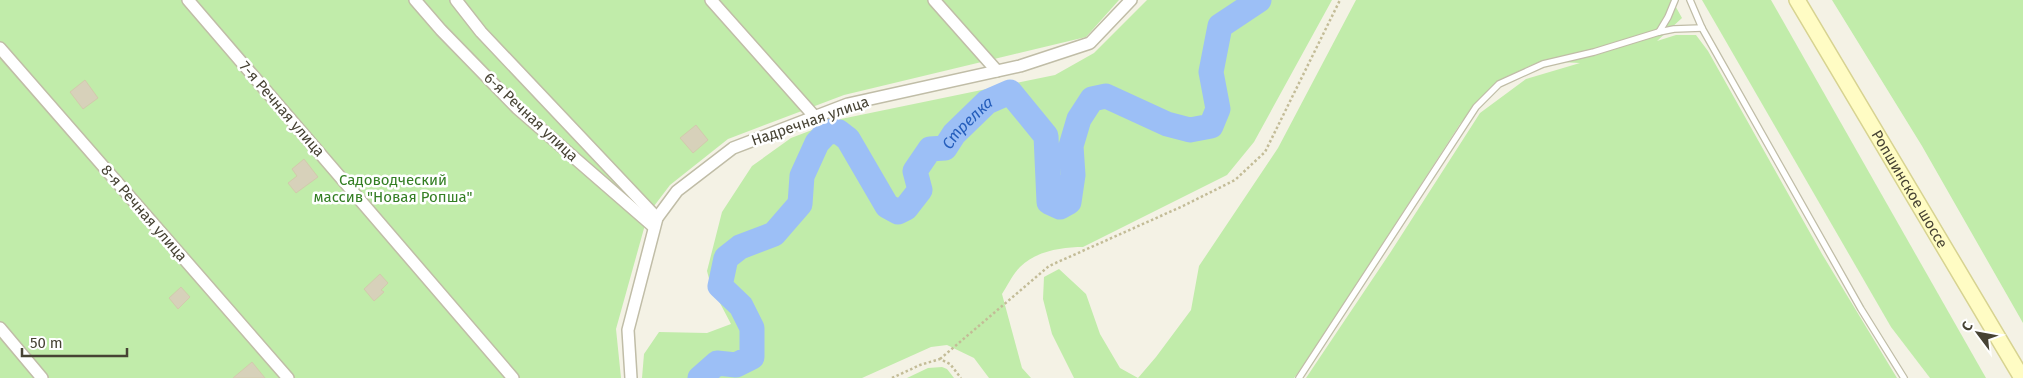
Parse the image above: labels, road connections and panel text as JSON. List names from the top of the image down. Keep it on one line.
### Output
{"streets":{"main road":["Ропшинское шоссе"],"street":["7-я Речная улица","6-я Речная улица","Надречная улица","8-я Речная улица"]},"crossings":[["6-я Речная улица","Надречная улица"]],"water":["Стрелка"],"parks":["Садоводческий массив \"Новая Ропша\""],"scale_bar":"50 m","north":"top left"}
